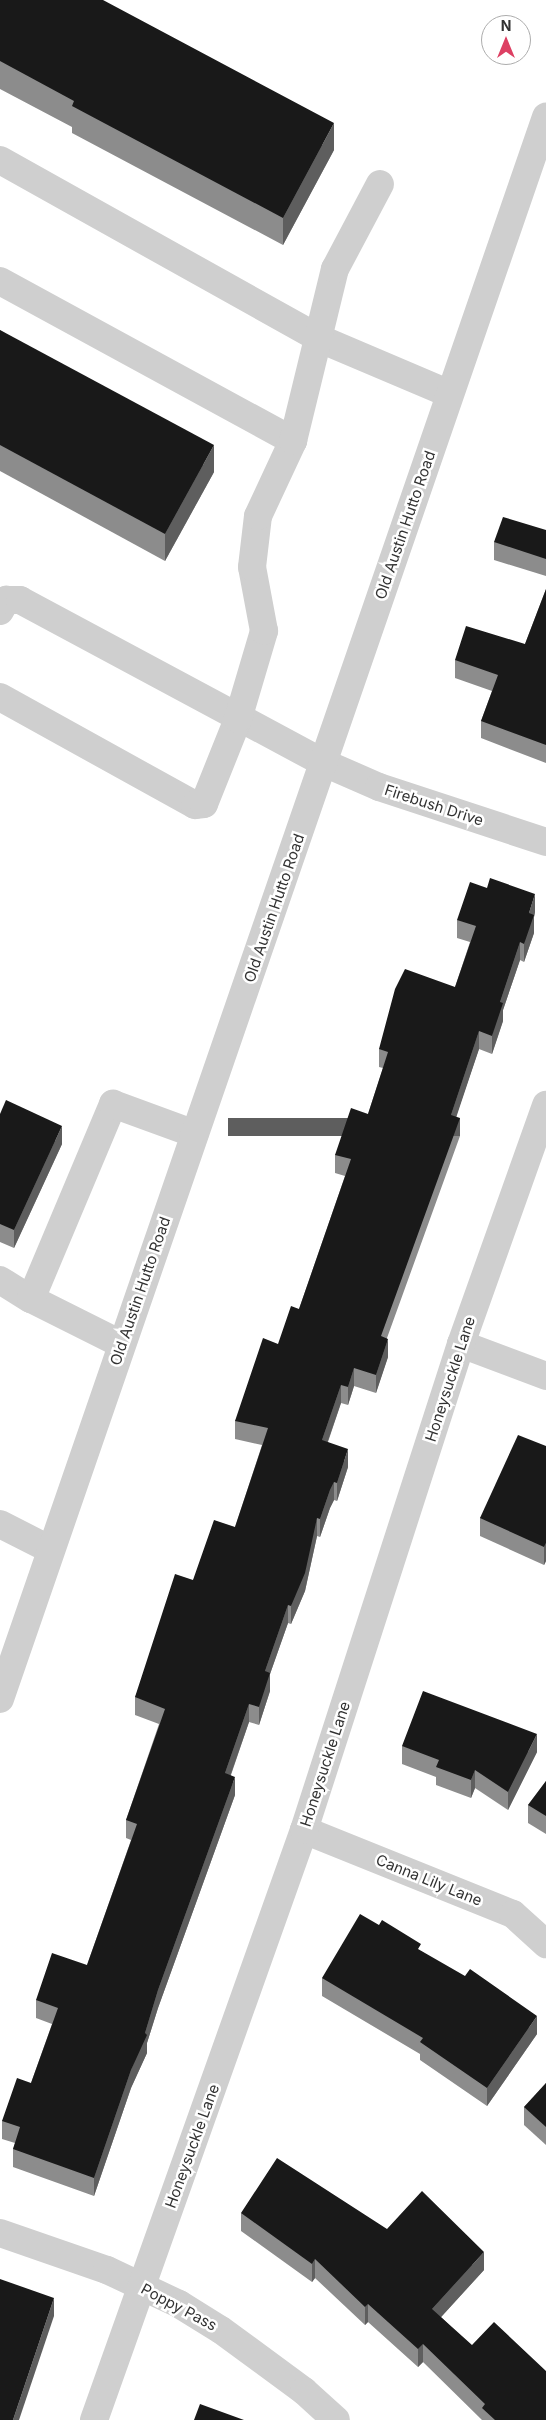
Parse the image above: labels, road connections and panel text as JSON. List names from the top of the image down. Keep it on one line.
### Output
{"streets":{"street":["Old Austin Hutto Road","Firebush Drive","Honeysuckle Lane","Canna Lily Lane","Poppy Pass"]},"crossings":[["Old Austin Hutto Road","Firebush Drive"],["Honeysuckle Lane","Canna Lily Lane"],["Honeysuckle Lane","Poppy Pass"]],"north":"top"}
